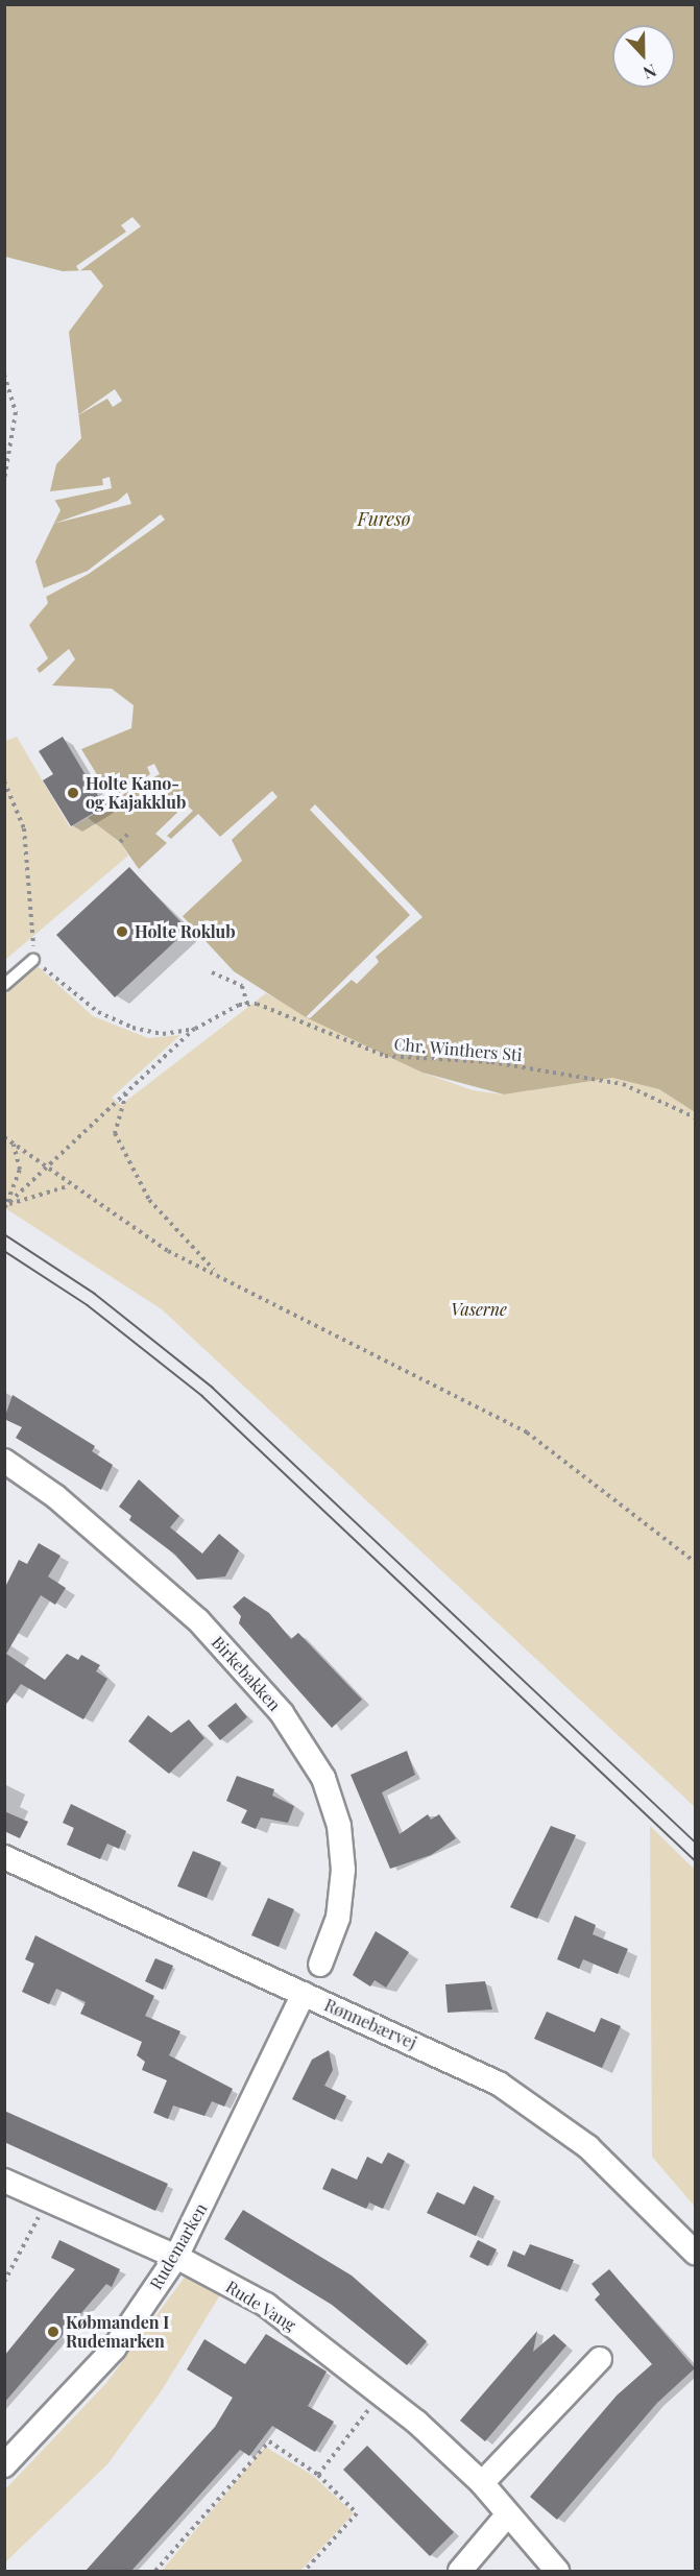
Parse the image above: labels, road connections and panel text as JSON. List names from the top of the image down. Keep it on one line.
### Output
{"streets":{"street":["Birkebakken","Rønnebærvej","Rudemarken","Rude Vang"],"path":["Chr. Winthers Sti"]},"crossings":[["Rønnebærvej","Rudemarken"],["Rudemarken","Rude Vang"]],"water":["Furesø"],"parks":["Vaserne"],"places":["Holte Kano- og Kajakklub","Holte Roklub","Købmanden I Rudemarken"],"north":"bottom"}
